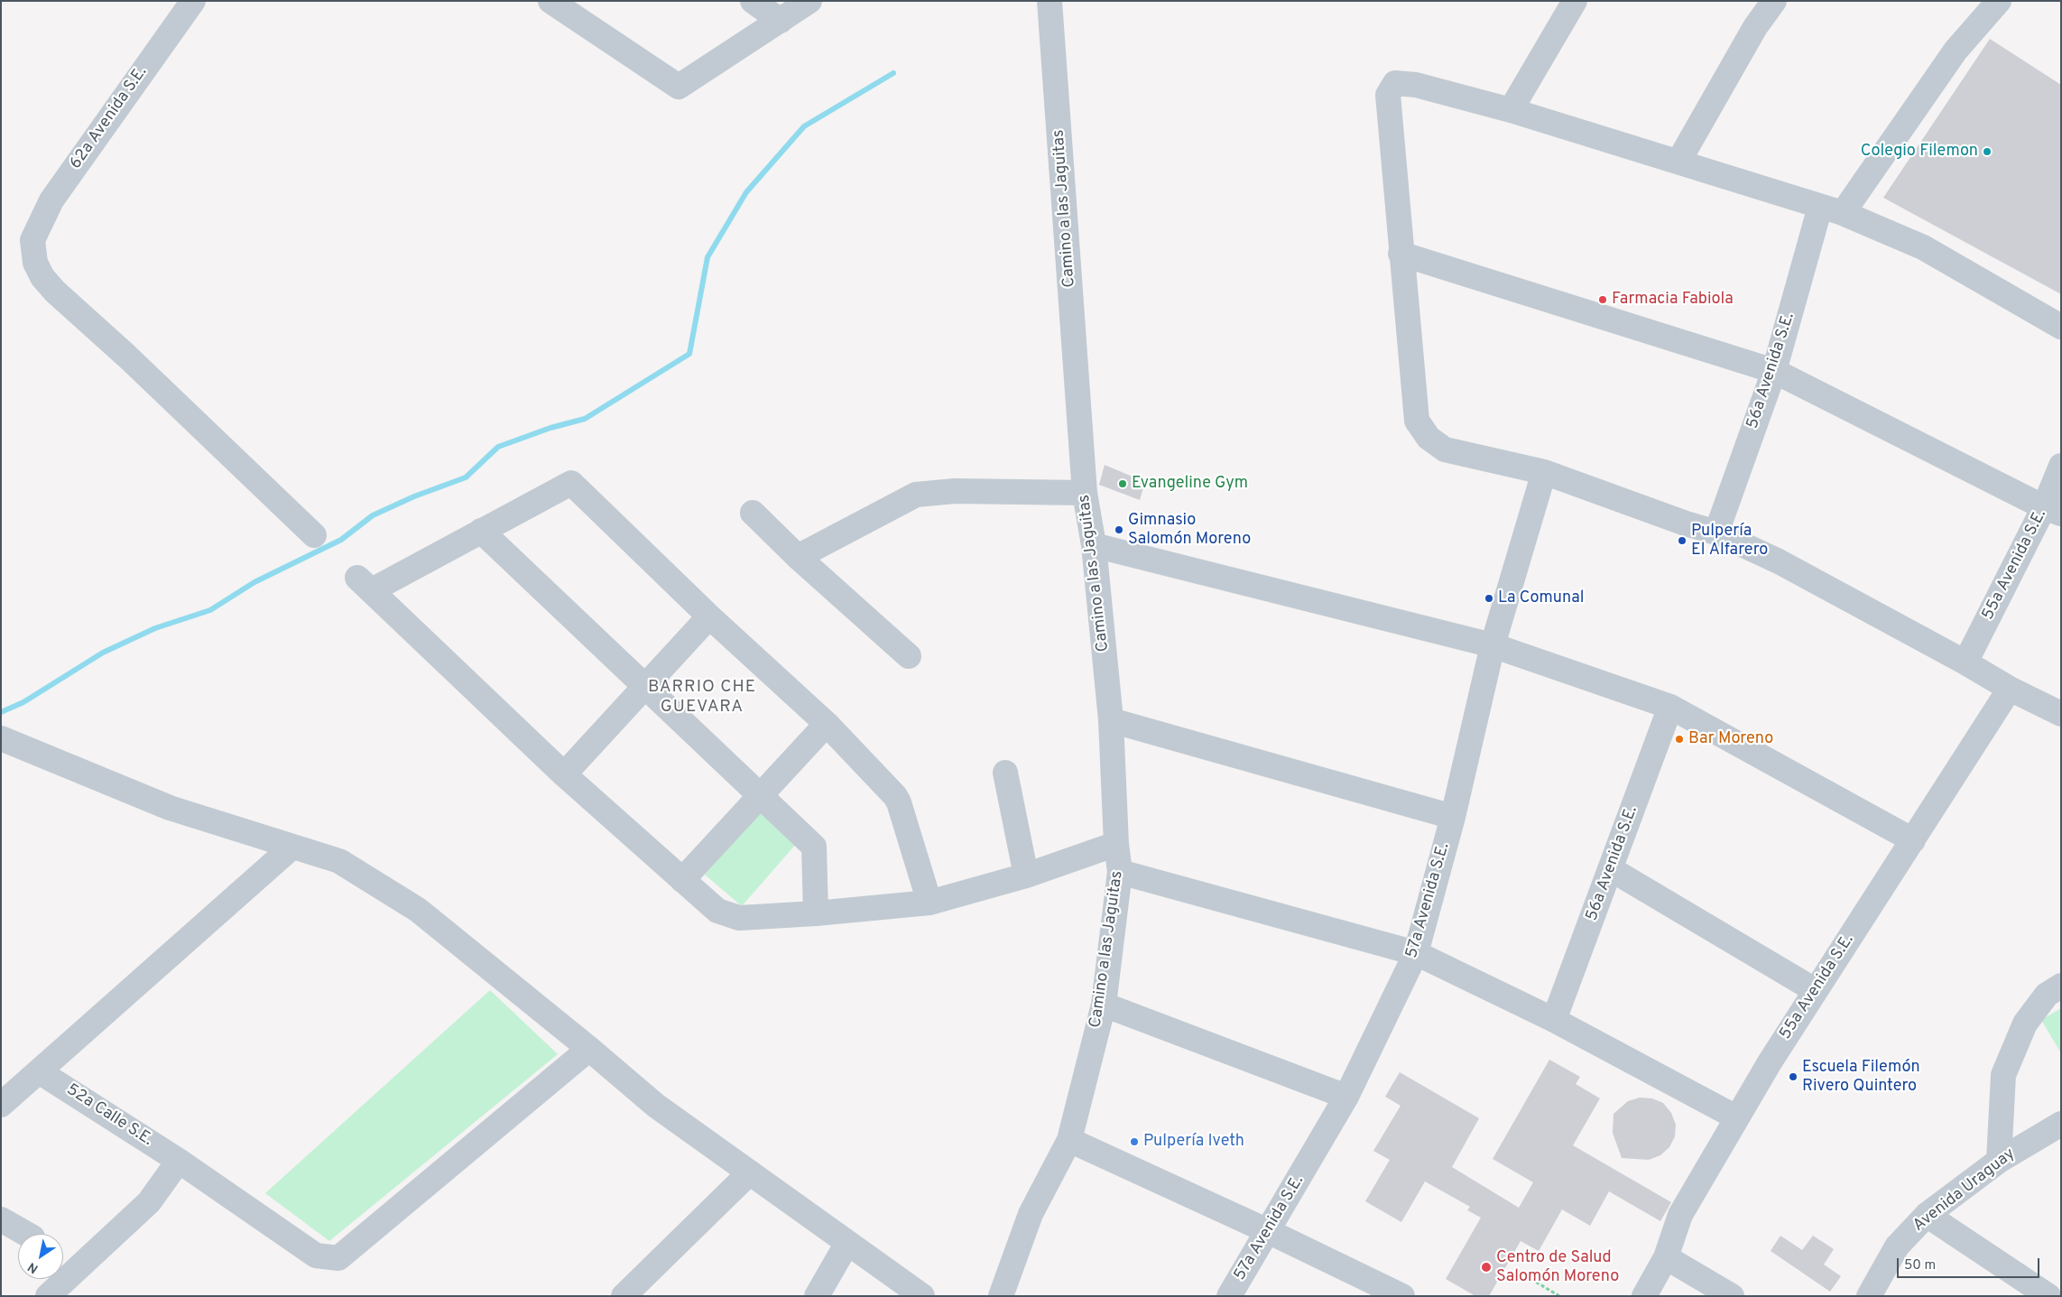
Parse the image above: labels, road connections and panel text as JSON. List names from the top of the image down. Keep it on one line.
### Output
{"streets":{"street":["62a Avenida S.E.","Camino a las Jaguitas","56a Avenida S.E.","55a Avenida S.E.","57a Avenida S.E.","52a Calle S.E.","Avenida Uraguay"]},"districts":["BARRIO CHE GUEVARA"],"places":["Colegio Filemon","Farmacia Fabiola","Evangeline Gym","Gimnasio Salomón Moreno","Pulpería El Alfarero","La Comunal","Bar Moreno","Escuela Filemón Rivero Quintero","Pulpería Iveth","Centro de Salud Salomón Moreno"],"scale_bar":"50 m","north":"bottom left"}
